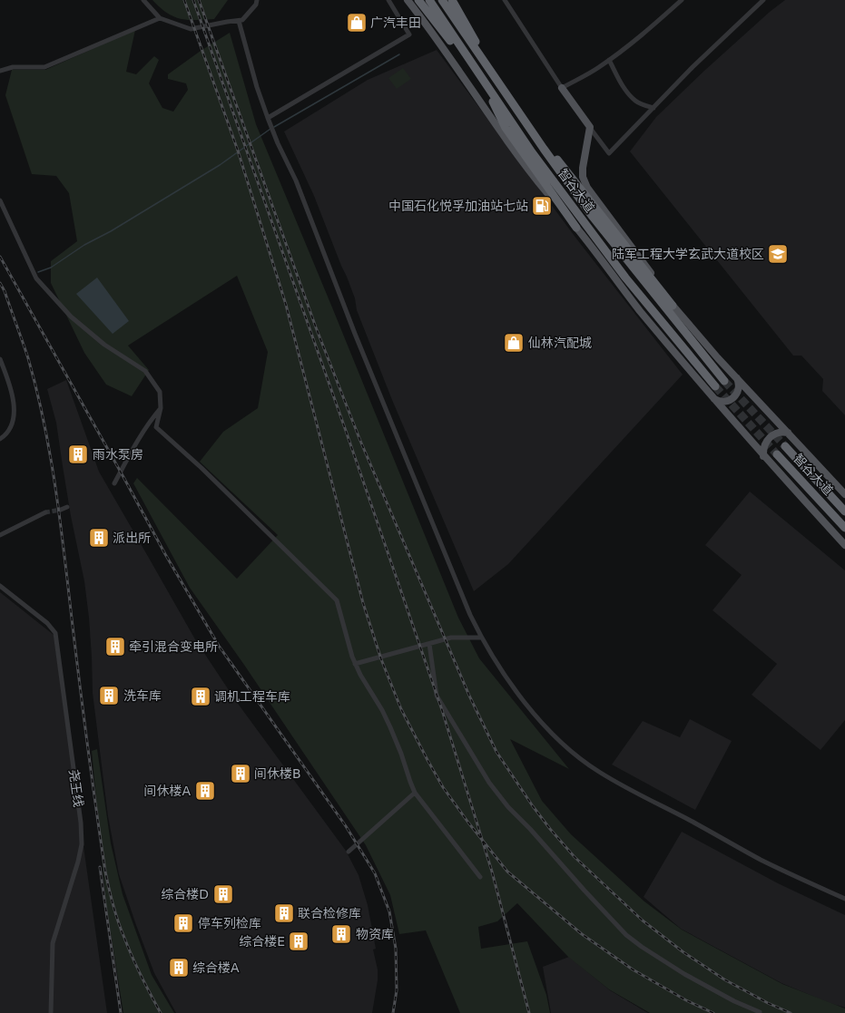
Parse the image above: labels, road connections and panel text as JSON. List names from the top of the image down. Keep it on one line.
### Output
{"streets":{"highway":["智谷大道"],"street":["尧王线"]},"places":{"shop":["广汽丰田","仙林汽配城"],"fuel station":["中国石化悦孚加油站七站"],"school or university":["陆军工程大学玄武大道校区"],"building":["雨水泵房","派出所","牵引混合变电所","洗车库","调机工程车库","间休楼B","间休楼A","综合楼D","联合检修库","停车列检库","物资库","综合楼E","综合楼A"]}}
